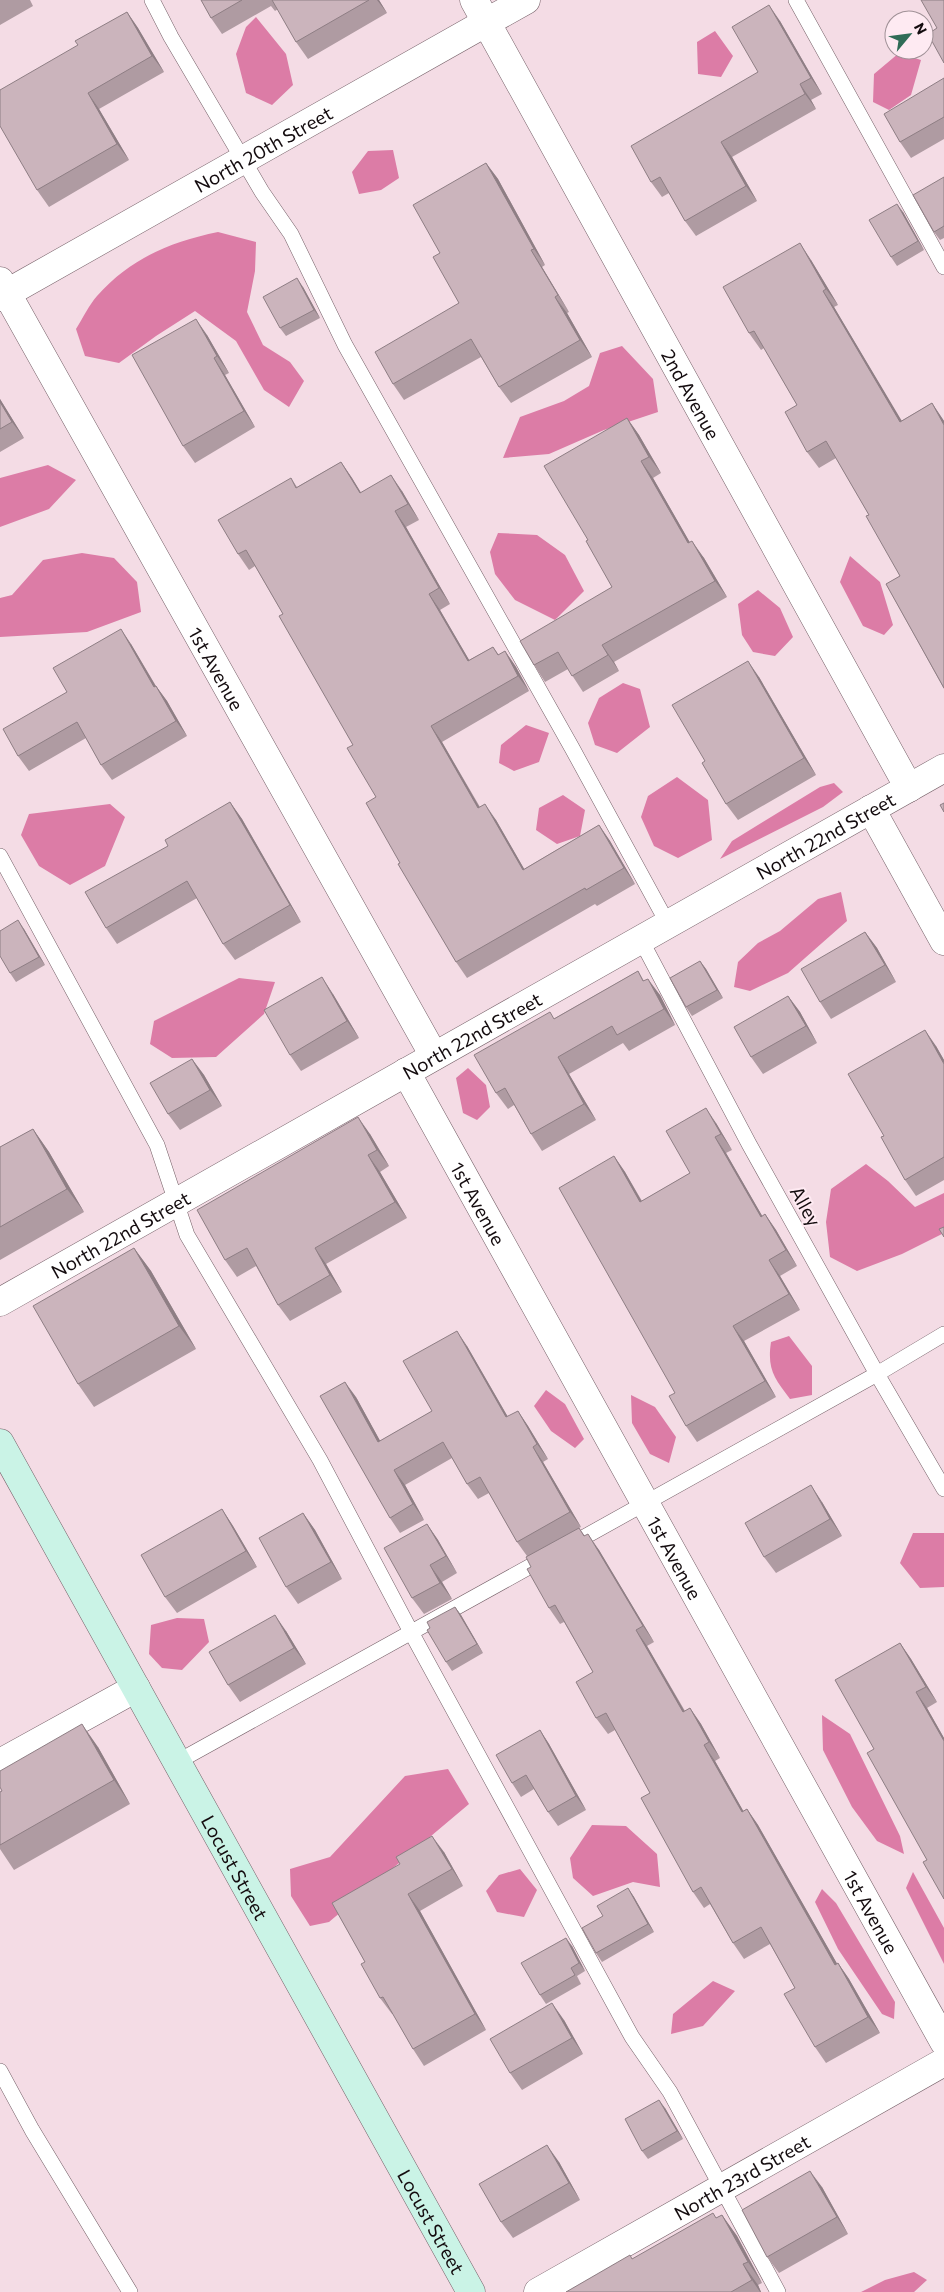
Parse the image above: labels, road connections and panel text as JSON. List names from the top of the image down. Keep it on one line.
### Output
{"streets":{"street":["North 20th Street","2nd Avenue","1st Avenue","North 22nd Street","Locust Street","North 23rd Street"],"lane":["Alley"]},"crossings":[["North 20th Street","2nd Avenue"],["North 20th Street","1st Avenue"],["2nd Avenue","North 22nd Street"],["1st Avenue","North 22nd Street"],["North 22nd Street","Alley"]],"north":"top right"}
